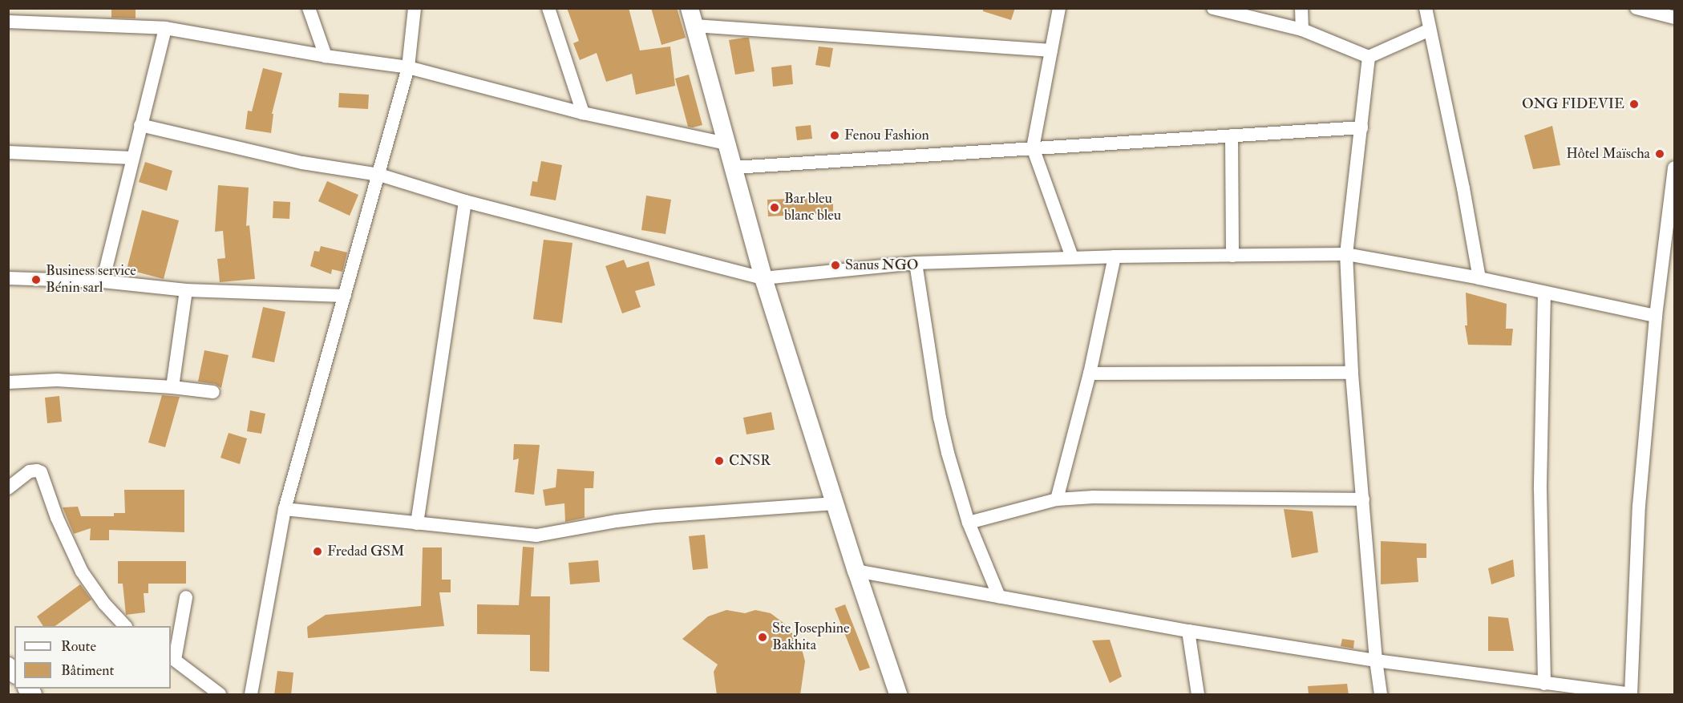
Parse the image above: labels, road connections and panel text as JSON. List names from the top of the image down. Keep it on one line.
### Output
{"places":["ONG FIDEVIE","Fenou Fashion","Hôtel Maïscha","Bar bleu blanc bleu","Sanus NGO","Business service Bénin sarl","CNSR","Fredad GSM","Ste Josephine Bakhita"],"legend":["Route","Bâtiment"]}
